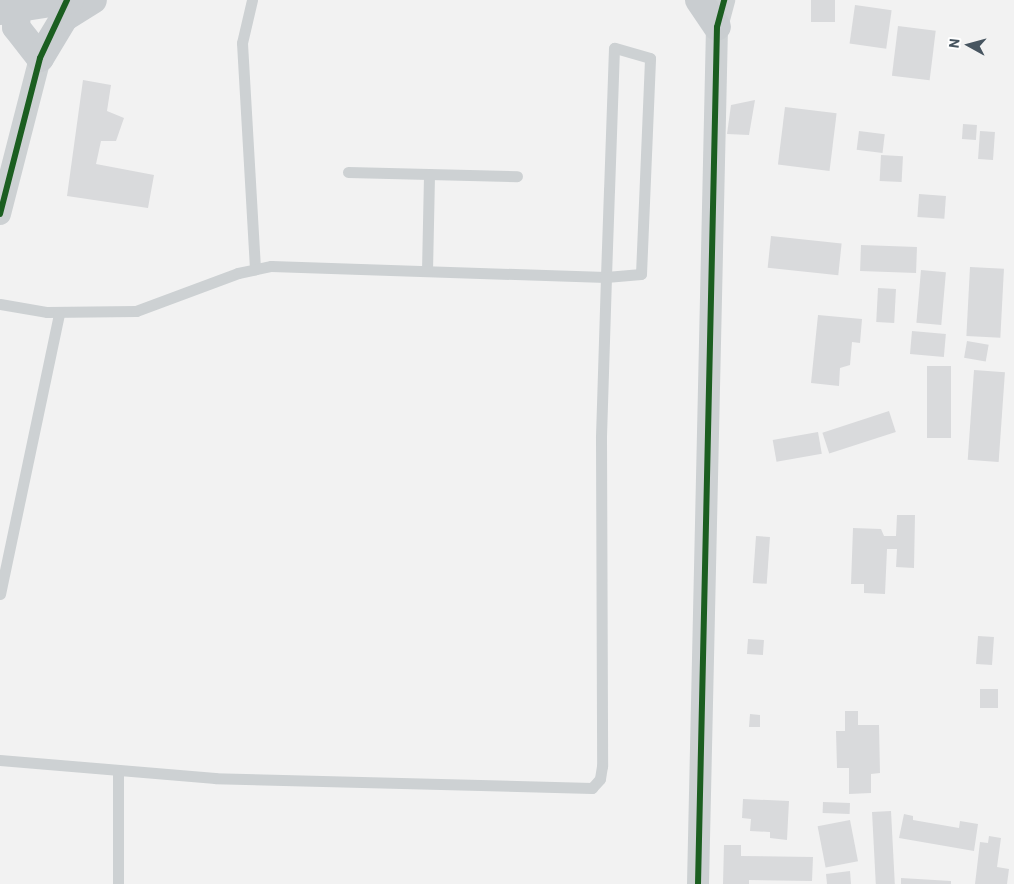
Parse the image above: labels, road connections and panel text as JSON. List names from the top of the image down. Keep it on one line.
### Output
{"north":"left"}
